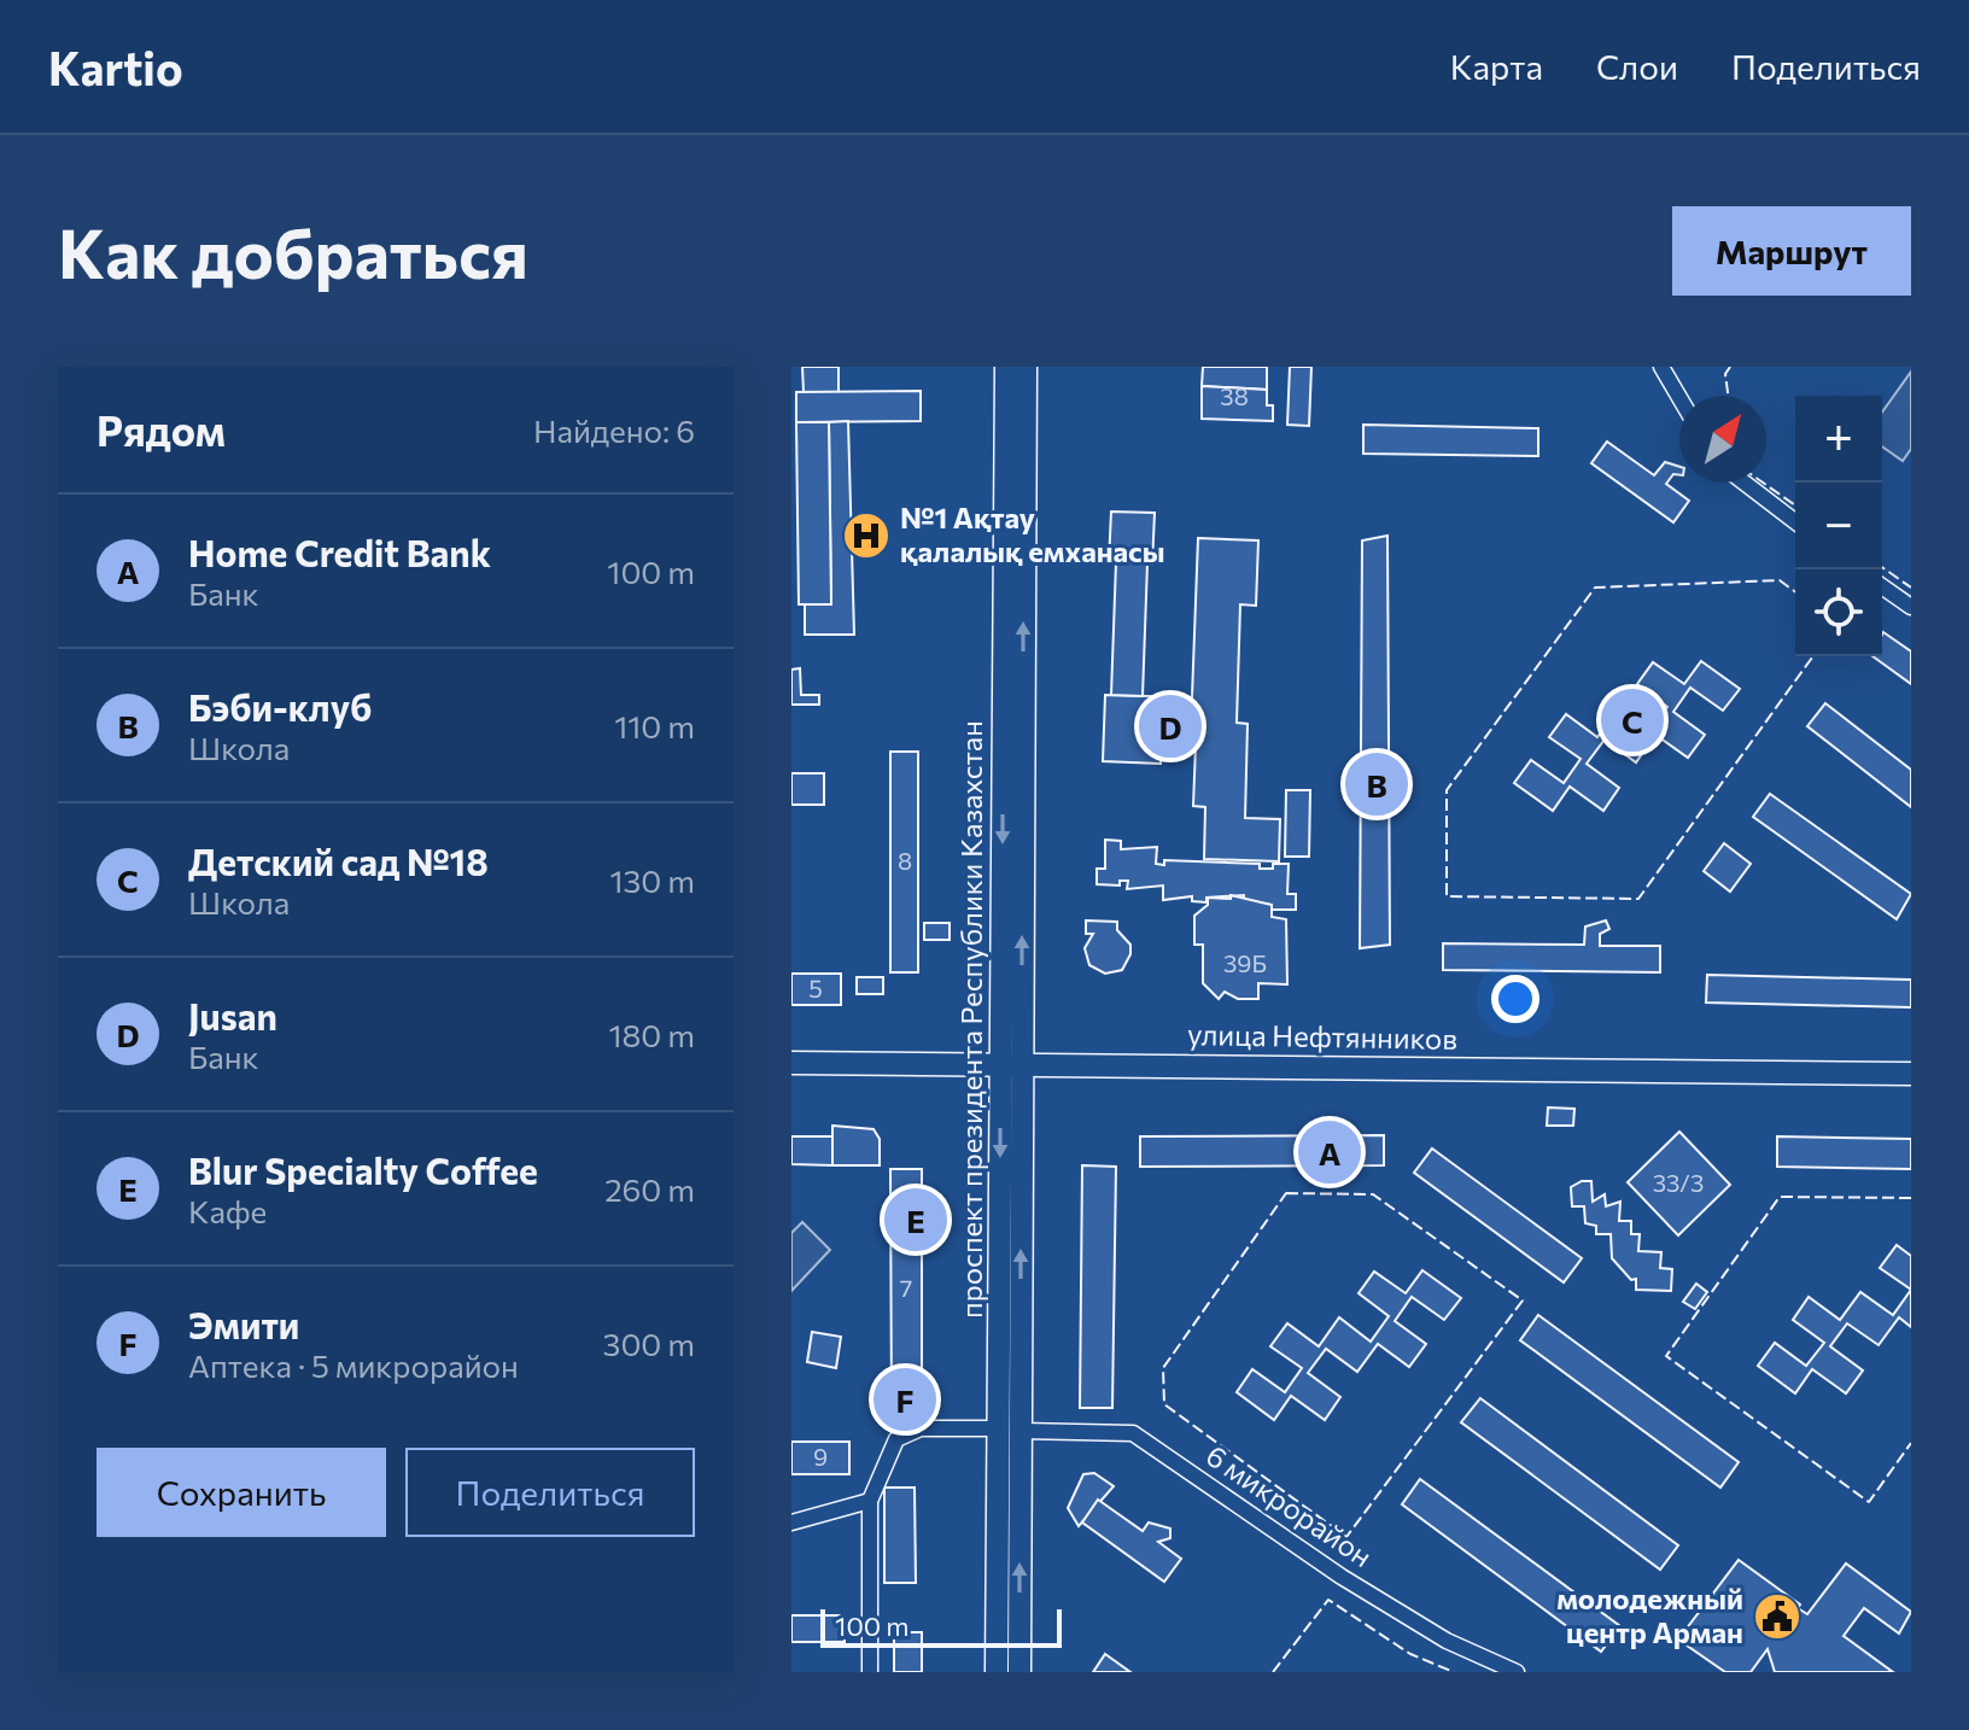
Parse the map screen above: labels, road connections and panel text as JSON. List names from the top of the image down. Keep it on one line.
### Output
{"streets":{"main road":["проспект президента Республики Казахстан","улица Нефтянников"],"street":["6 микрорайон"]},"crossings":[["проспект президента Республики Казахстан","улица Нефтянников"],["проспект президента Республики Казахстан","6 микрорайон"]],"places":{"hospital":["№1 Ақтау қалалық емханасы"],"public building":["молодежный центр Арман"]},"house_numbers":["38","8","39Б","5","33/3","7","9"],"scale_bar":"100 m","north":"top right","page":{"header":"Kartio","nav":["Карта","Слои","Поделиться"],"buttons":["Маршрут",["Сохранить","Поделиться"]],"title":"Как добраться","heading":["Рядом","Найдено: 6"],"map_buttons":["+","−"],"list":[{"mark":"A","name":"Home Credit Bank","note":"Банк","value":"100 m"},{"mark":"B","name":"Бэби-клуб","note":"Школа","value":"110 m"},{"mark":"C","name":"Детский сад №18","note":"Школа","value":"130 m"},{"mark":"D","name":"Jusan","note":"Банк","value":"180 m"},{"mark":"E","name":"Blur Specialty Coffee","note":"Кафе","value":"260 m"},{"mark":"F","name":"Эмити","note":"Аптека · 5 микрорайон","value":"300 m"}],"pins":["C","D","B","A","E","F"],"scale":"100 m"}}
